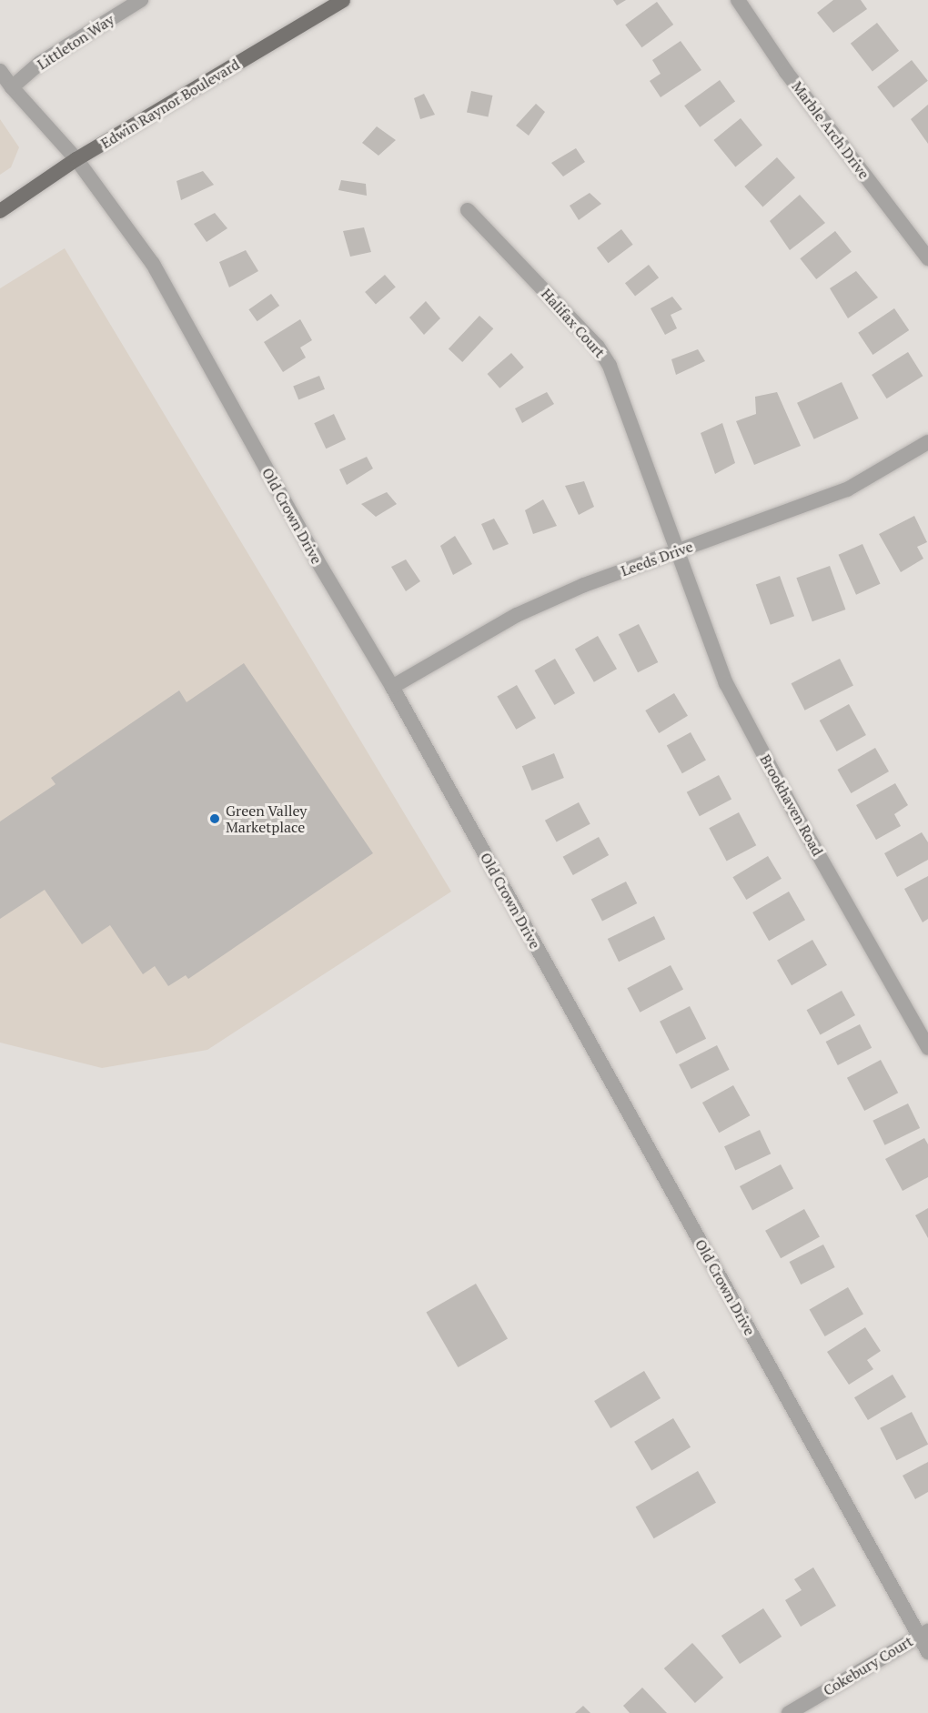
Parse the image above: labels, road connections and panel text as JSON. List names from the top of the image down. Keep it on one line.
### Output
{"streets":{"main road":["Edwin Raynor Boulevard"],"street":["Littleton Way","Marble Arch Drive","Halifax Court","Old Crown Drive","Leeds Drive","Brookhaven Road","Cokebury Court"]},"crossings":[["Edwin Raynor Boulevard","Old Crown Drive"],["Halifax Court","Leeds Drive"],["Halifax Court","Brookhaven Road"],["Old Crown Drive","Leeds Drive"],["Old Crown Drive","Cokebury Court"],["Leeds Drive","Brookhaven Road"]],"places":["Green Valley Marketplace"]}
